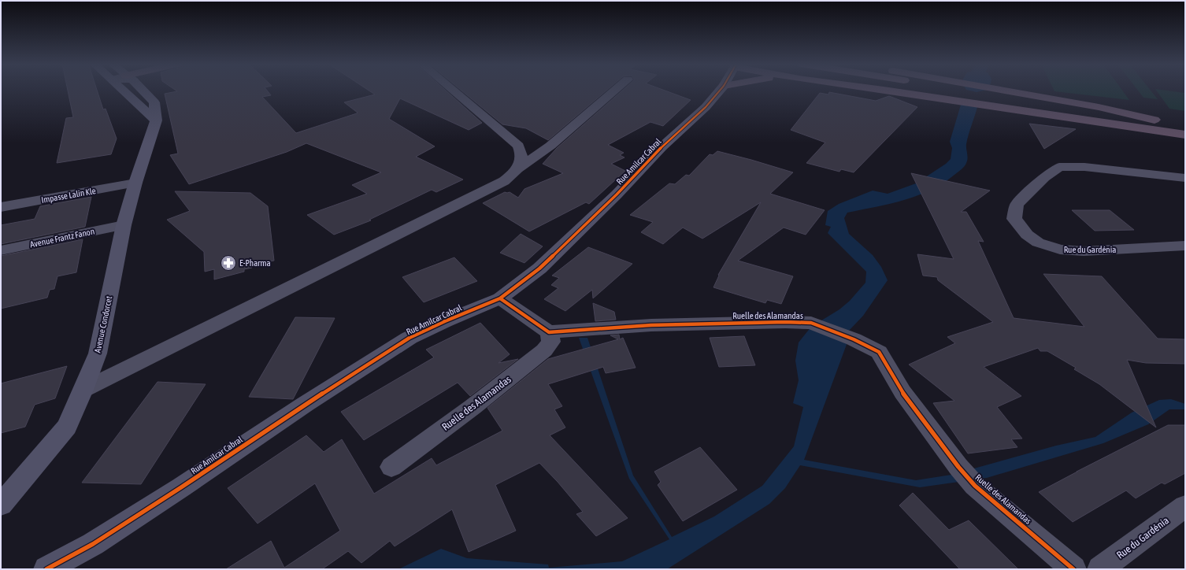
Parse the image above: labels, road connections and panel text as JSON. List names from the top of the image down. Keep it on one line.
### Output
{"streets":{"main road":["Rue Amilcar Cabral","Avenue Condorcet"],"street":["Impasse Lalin Kle","Avenue Frantz Fanon","Rue du Gardénia","Ruelle des Alamandas"]},"crossings":[["Impasse Lalin Kle","Avenue Condorcet"],["Avenue Frantz Fanon","Avenue Condorcet"]],"places":{"pharmacy":["E-Pharma"]}}
